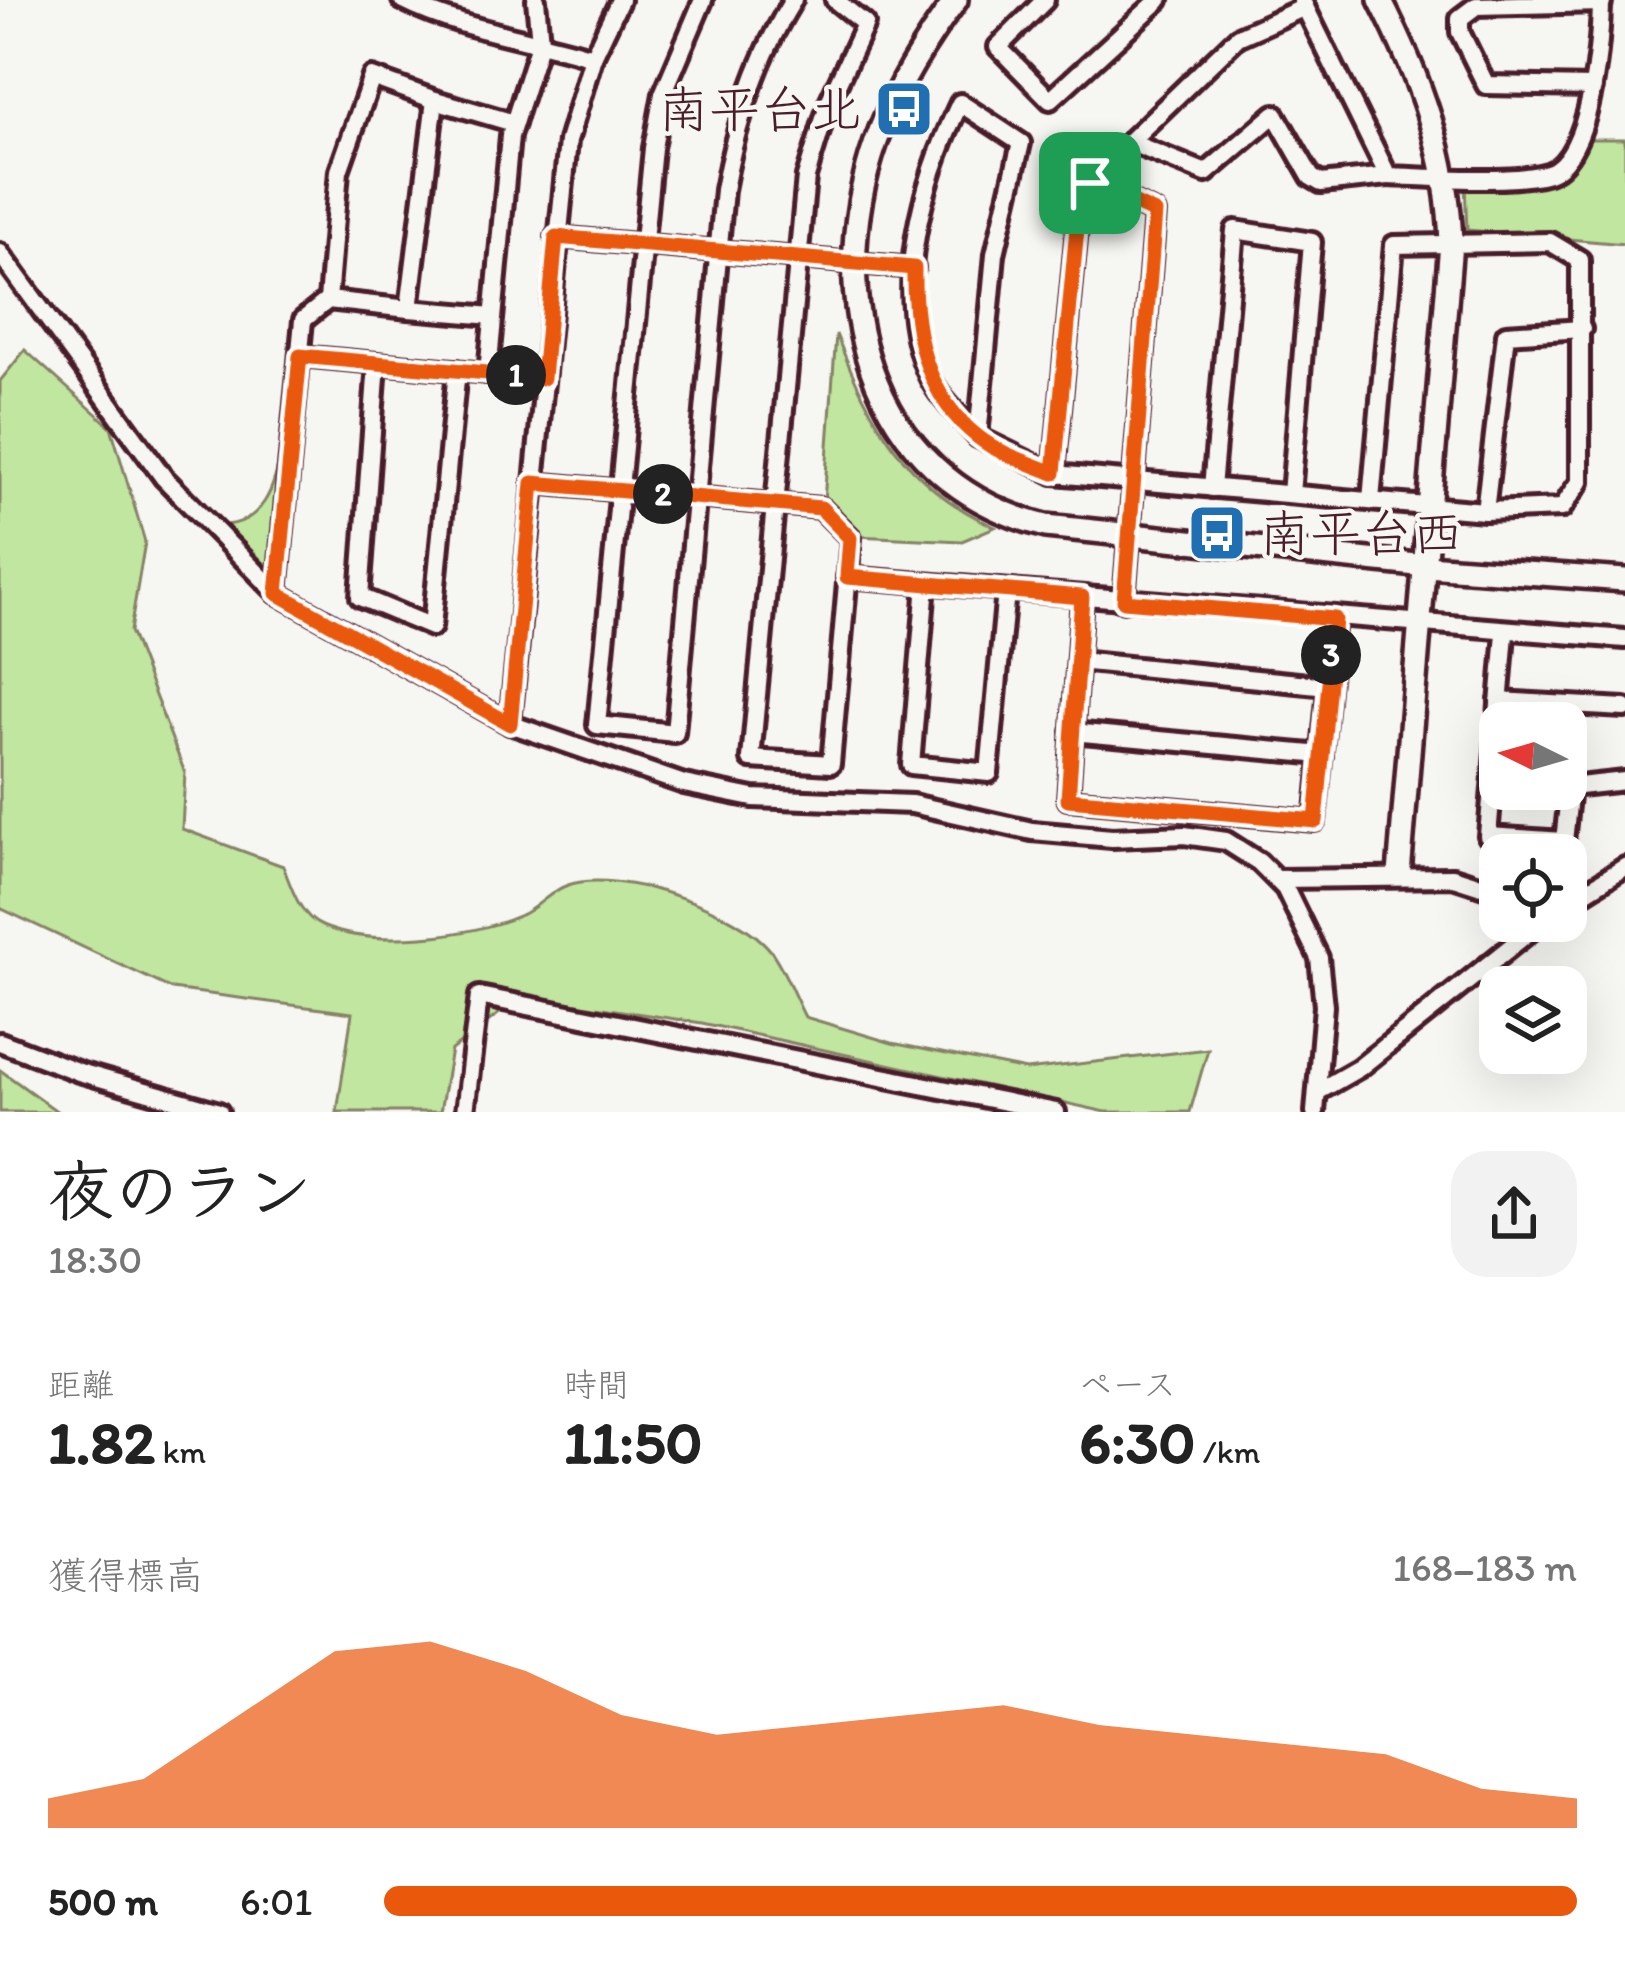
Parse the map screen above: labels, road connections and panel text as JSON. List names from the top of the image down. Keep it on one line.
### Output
{"places":{"bus stop":["南平台北","南平台西"]},"north":"left","page":{"pins":["1","2","3"],"heading":["夜のラン","18:30"],"stats":[["距離","1.82 km"],["時間","11:50"],["ペース","6:30 /km"]],"chart":["獲得標高","168–183 m"],"list":[{"name":"500 m","note":"6:01"}]}}
